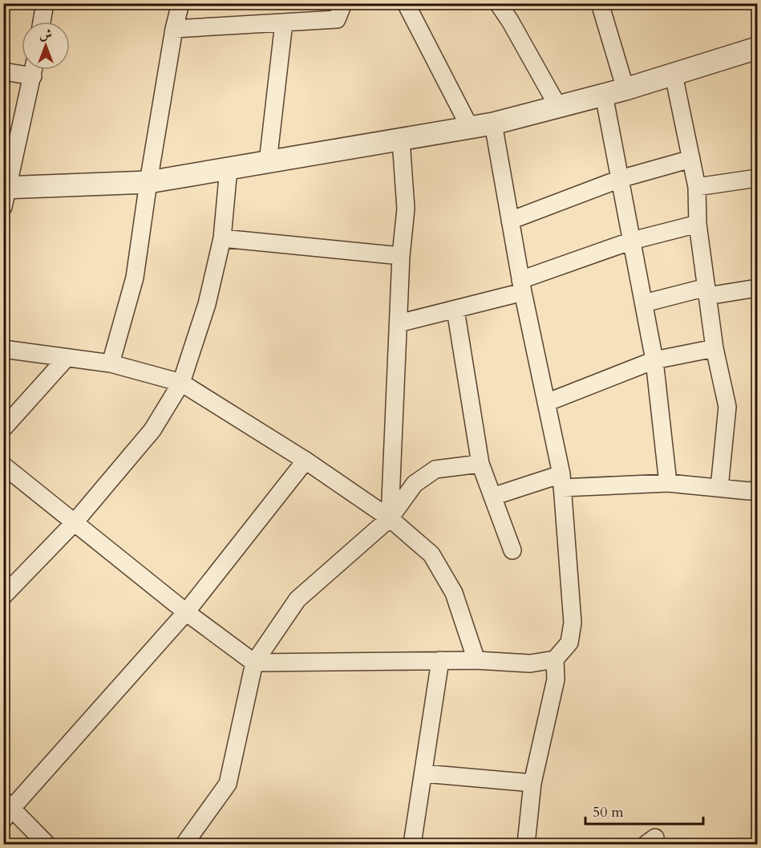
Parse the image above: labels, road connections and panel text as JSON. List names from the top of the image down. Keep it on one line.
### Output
{"scale_bar":"50 m","north":"top"}
